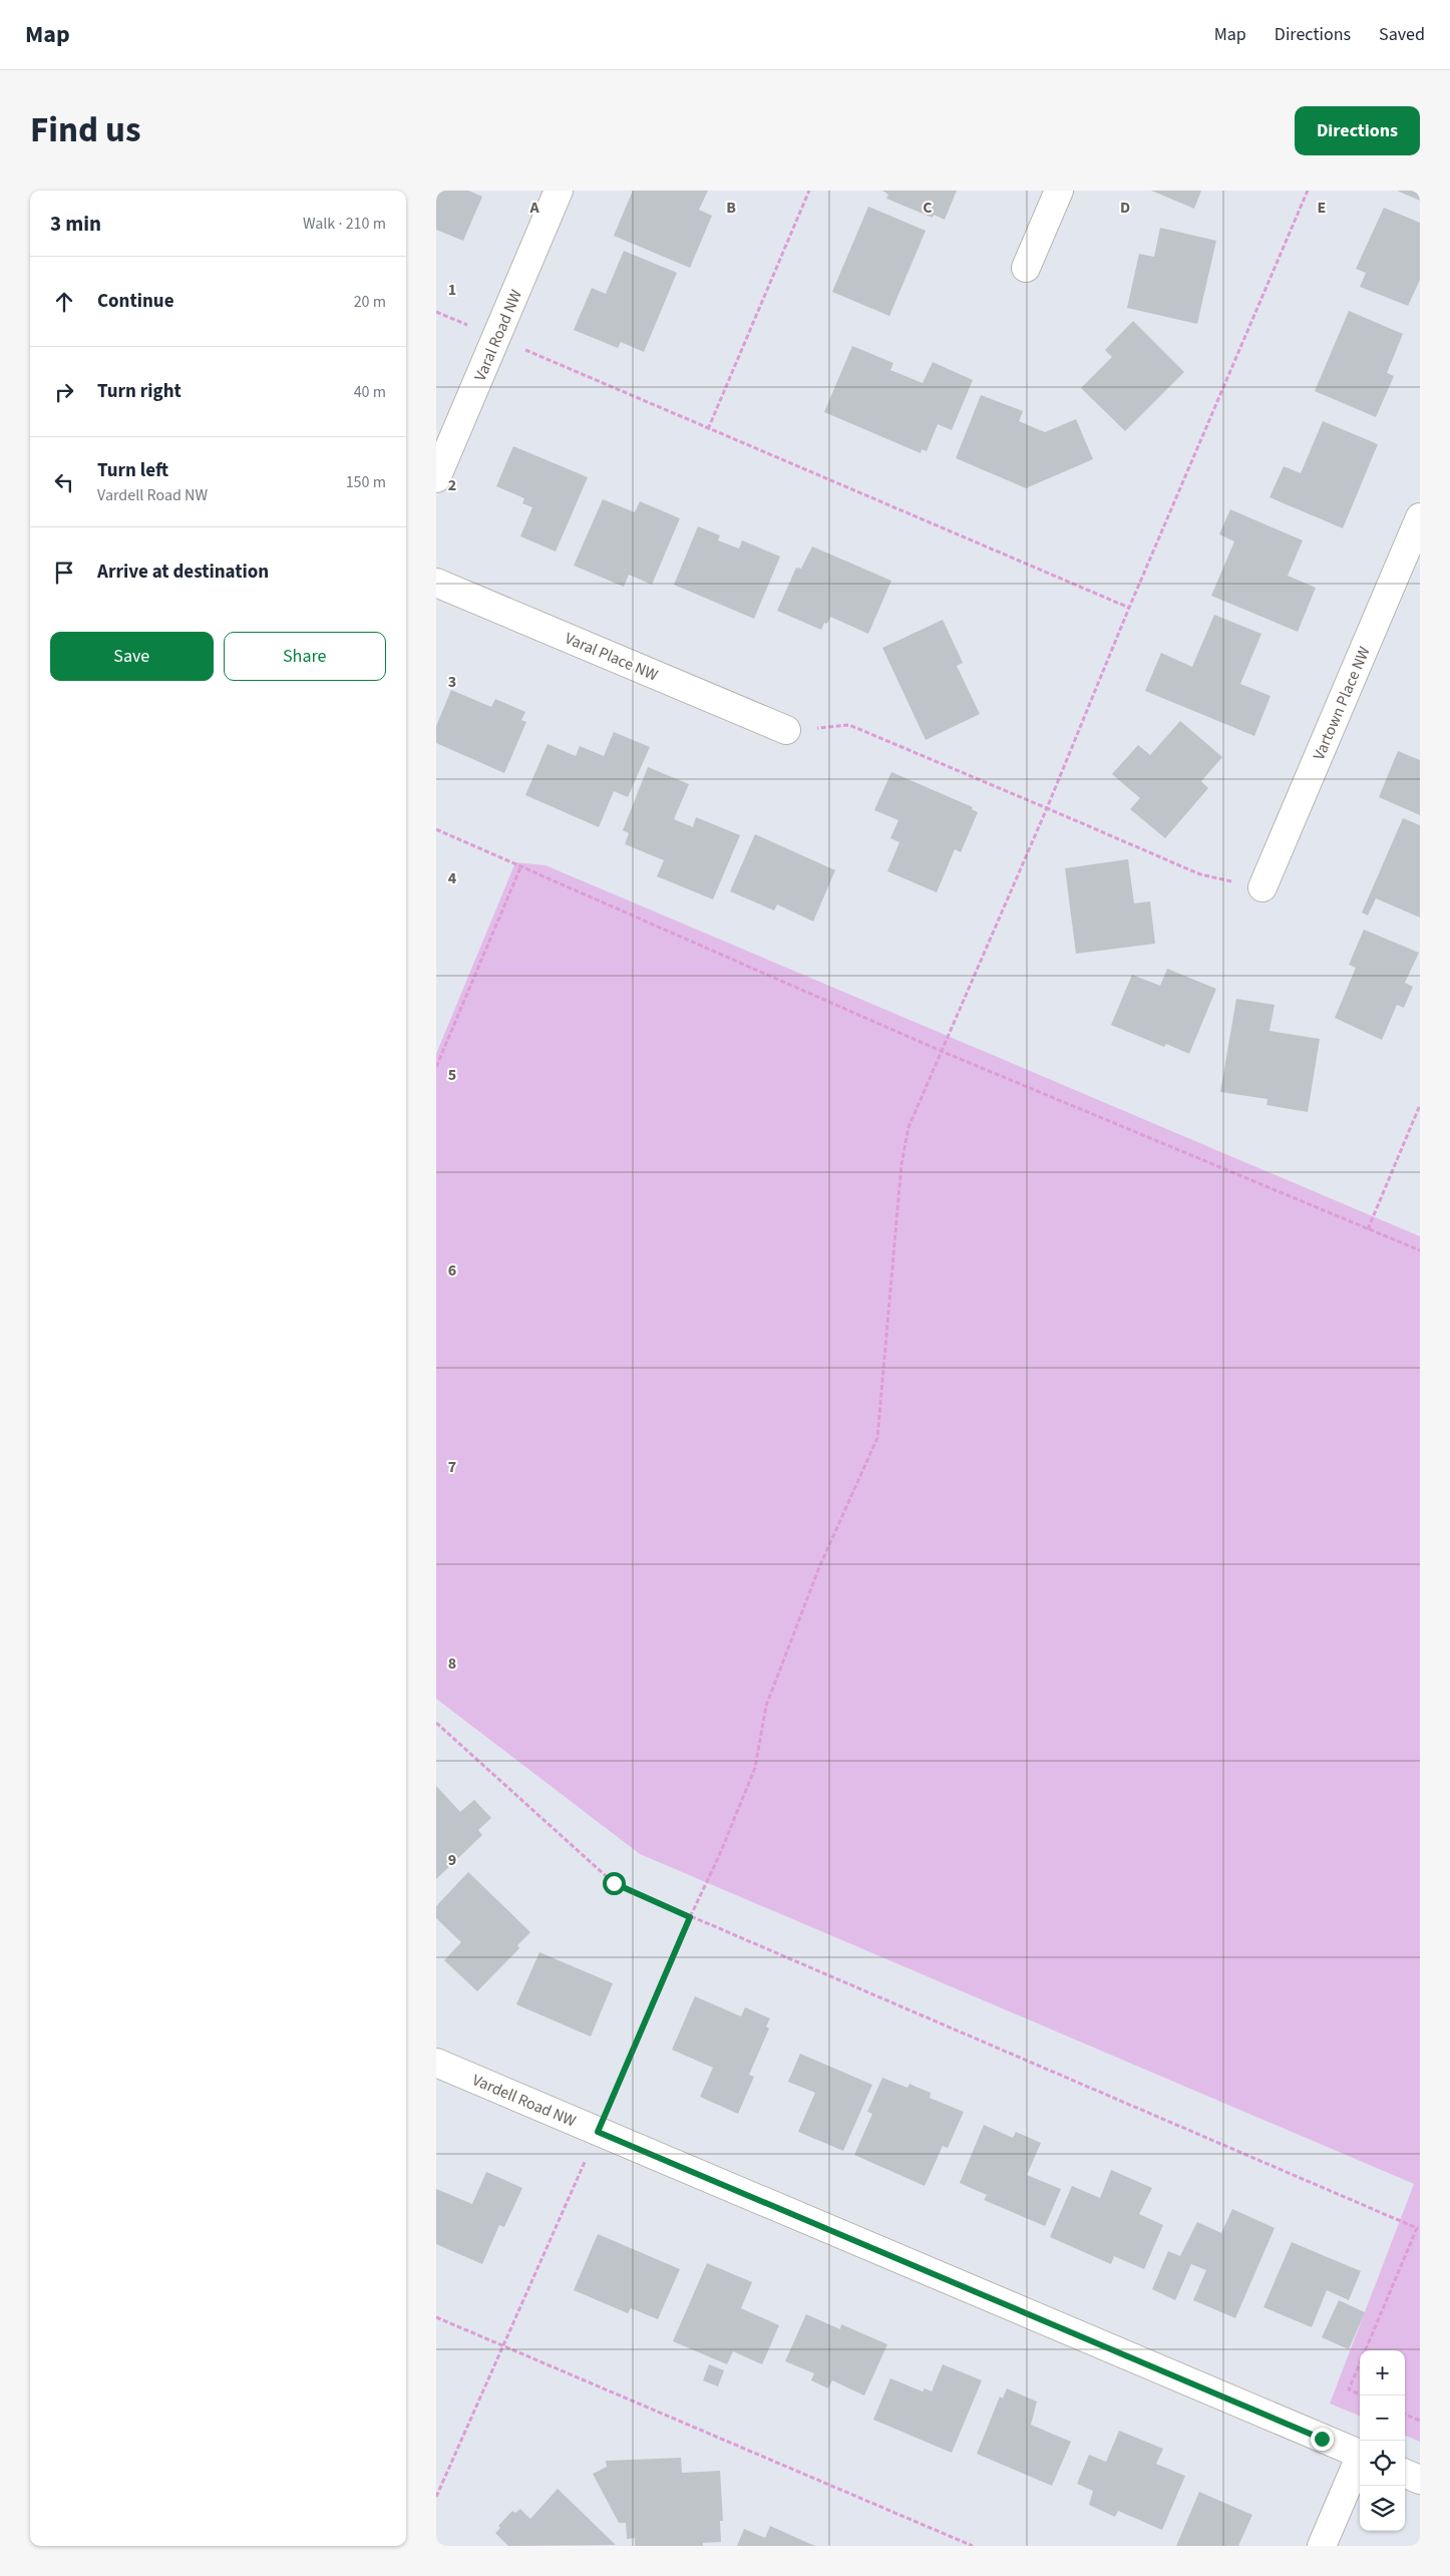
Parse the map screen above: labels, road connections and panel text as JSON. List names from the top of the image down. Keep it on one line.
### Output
{"streets":{"street":["Varal Road NW","Varal Place NW","Vartown Place NW","Vardell Road NW"]},"page":{"header":"Map","nav":["Map","Directions","Saved"],"title":"Find us","buttons":["Directions",["Save","Share"]],"heading":["3 min","Walk · 210 m"],"list":[["Continue","20 m"],["Turn right","40 m"],["Turn left","Vardell Road NW","150 m"],"Arrive at destination"],"map_buttons":["+","−"]},"grid":{"columns":["A","B","C","D","E"],"rows":["1","2","3","4","5","6","7","8","9"]}}
